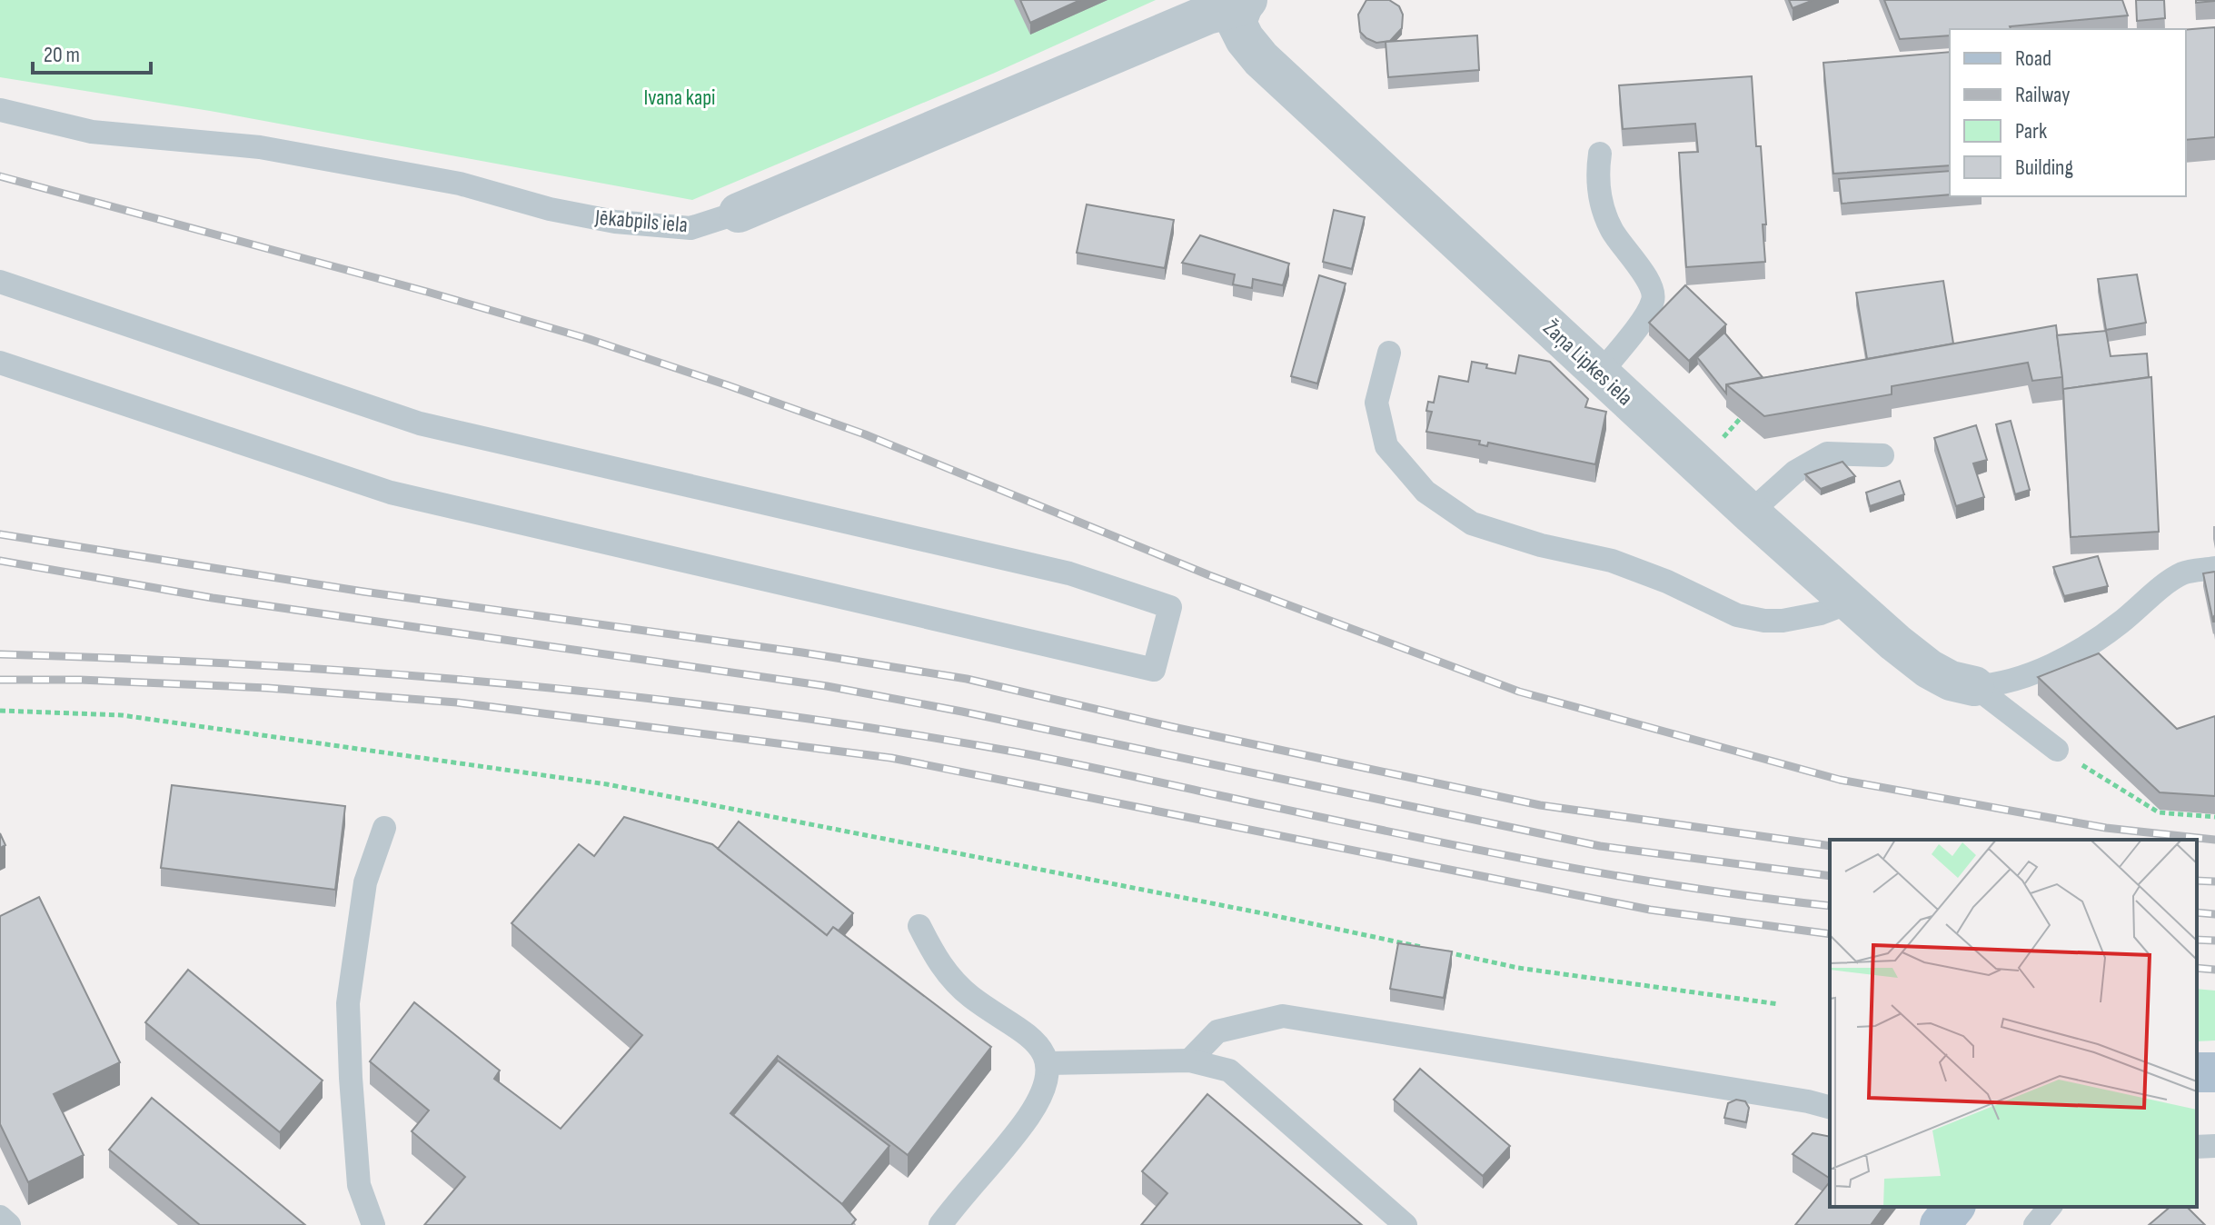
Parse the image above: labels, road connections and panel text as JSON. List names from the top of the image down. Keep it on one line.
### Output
{"streets":{"street":["Jēkabpils iela","Žaņa Lipkes iela"]},"crossings":[["Jēkabpils iela","Žaņa Lipkes iela"]],"parks":["Ivana kapi"],"legend":["Road","Railway","Park","Building"],"scale_bar":"20 m"}
